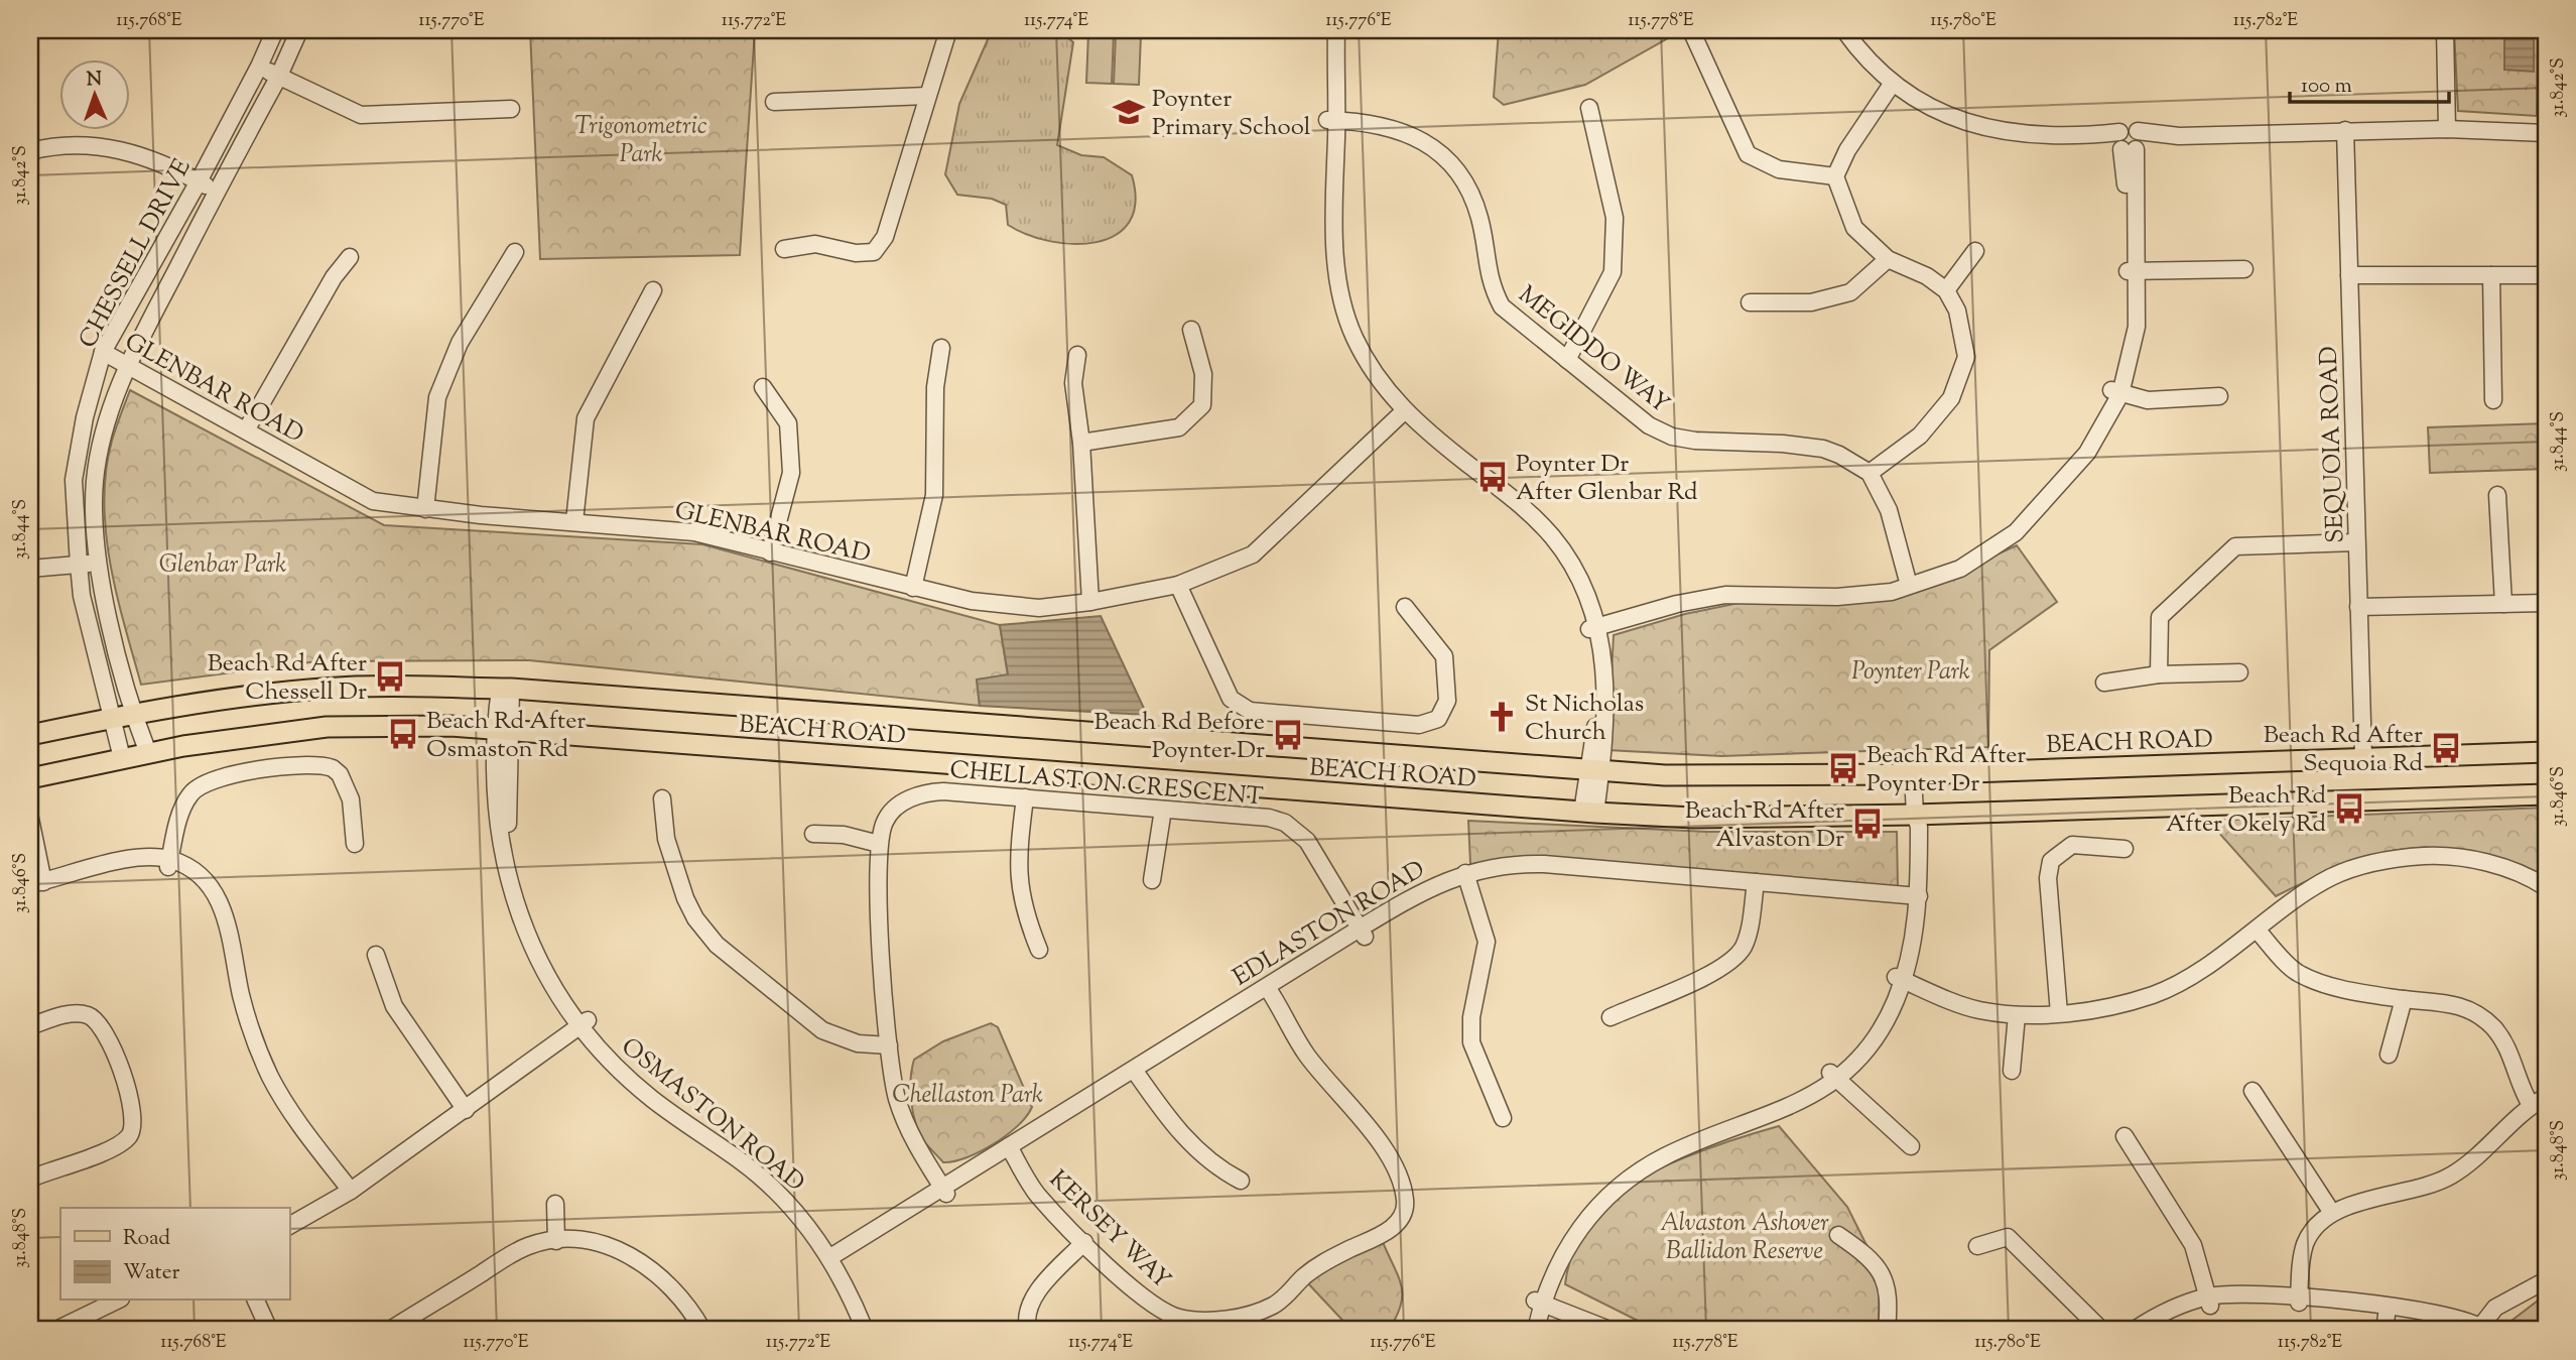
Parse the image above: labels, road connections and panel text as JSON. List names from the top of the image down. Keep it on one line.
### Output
{"streets":{"main road":["BEACH ROAD"],"street":["CHESSELL DRIVE","MEGIDDO WAY","GLENBAR ROAD","SEQUOIA ROAD","CHELLASTON CRESCENT","EDLASTON ROAD","OSMASTON ROAD","KERSEY WAY"]},"crossings":[["CHESSELL DRIVE","GLENBAR ROAD"],["CHESSELL DRIVE","BEACH ROAD"],["SEQUOIA ROAD","BEACH ROAD"],["BEACH ROAD","OSMASTON ROAD"],["CHELLASTON CRESCENT","EDLASTON ROAD"],["EDLASTON ROAD","OSMASTON ROAD"],["EDLASTON ROAD","KERSEY WAY"]],"parks":["Trigonometric Park","Glenbar Park","Poynter Park","Chellaston Park","Alvaston Ashover Ballidon Reserve"],"places":{"school or university":["Poynter Primary School"],"bus stop":["Poynter Dr After Glenbar Rd","Beach Rd After Chessell Dr","Beach Rd After Osmaston Rd","Beach Rd Before Poynter Dr","Beach Rd After Sequoia Rd","Beach Rd After Poynter Dr","Beach Rd After Okely Rd","Beach Rd After Alvaston Dr"],"church":["St Nicholas Church"]},"legend":["Road","Water"],"scale_bar":"100 m","north":"top","coordinates":["115.768°E","115.770°E","115.772°E","115.774°E","115.776°E","115.778°E","115.780°E","115.782°E","31.842°S","31.844°S","31.846°S","31.848°S"]}
